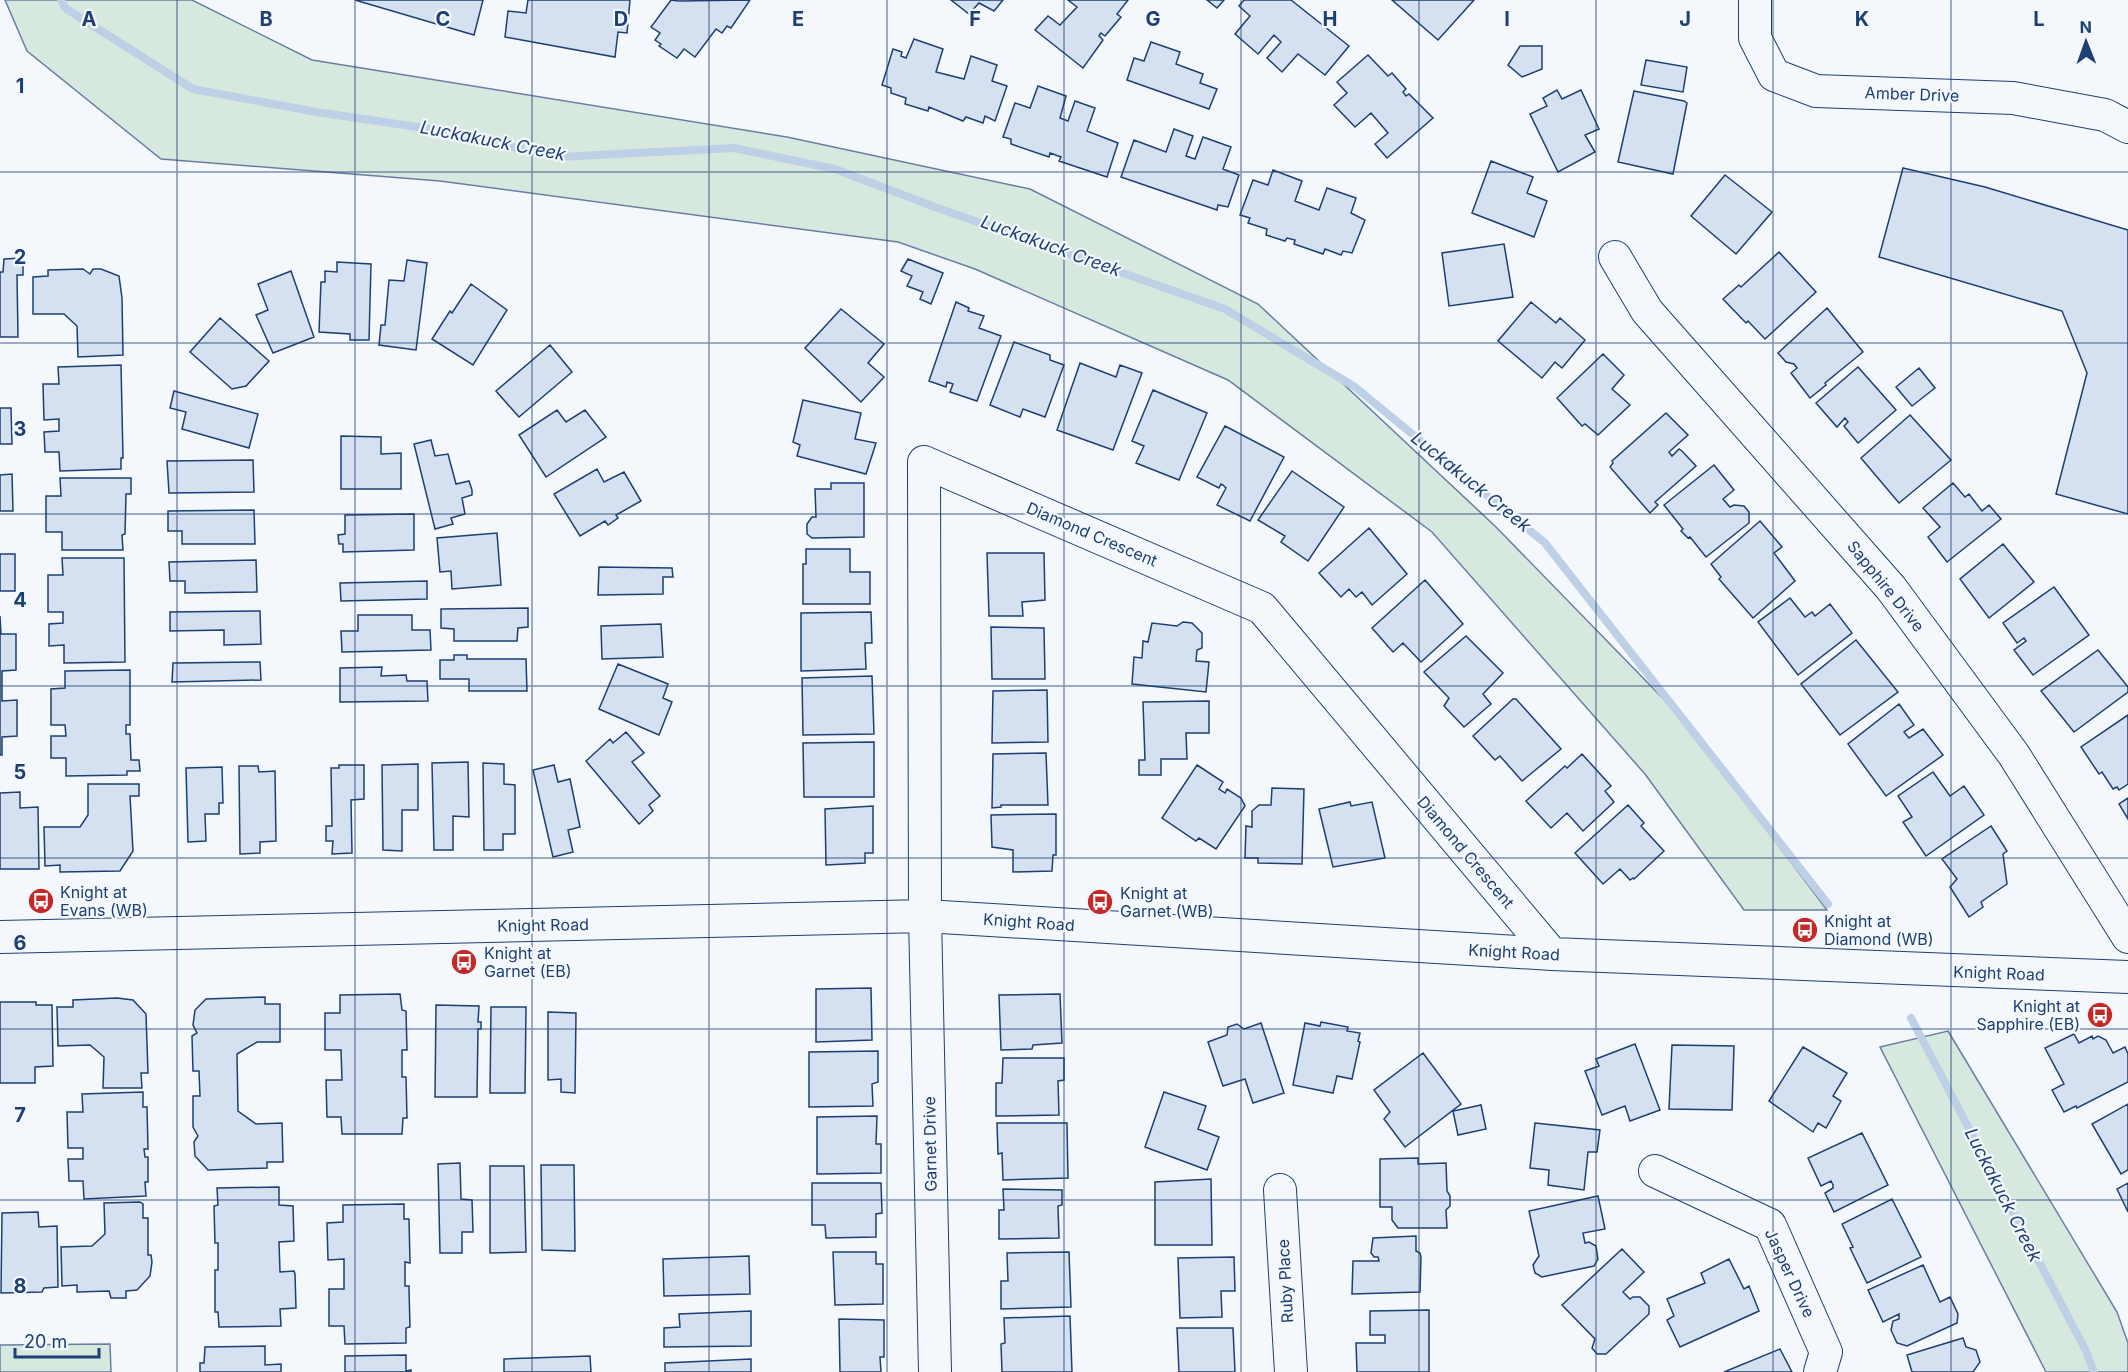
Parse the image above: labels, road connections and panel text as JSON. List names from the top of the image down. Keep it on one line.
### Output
{"streets":{"street":["Amber Drive","Diamond Crescent","Sapphire Drive","Knight Road","Garnet Drive","Jasper Drive","Ruby Place"]},"crossings":[["Diamond Crescent","Knight Road"],["Diamond Crescent","Garnet Drive"],["Knight Road","Garnet Drive"]],"water":["Luckakuck Creek"],"places":{"bus stop":["Knight at Evans (WB)","Knight at Garnet (WB)","Knight at Diamond (WB)","Knight at Garnet (EB)","Knight at Sapphire (EB)"]},"scale_bar":"20 m","north":"top","grid":{"columns":["A","B","C","D","E","F","G","H","I","J","K","L"],"rows":["1","2","3","4","5","6","7","8"]}}
